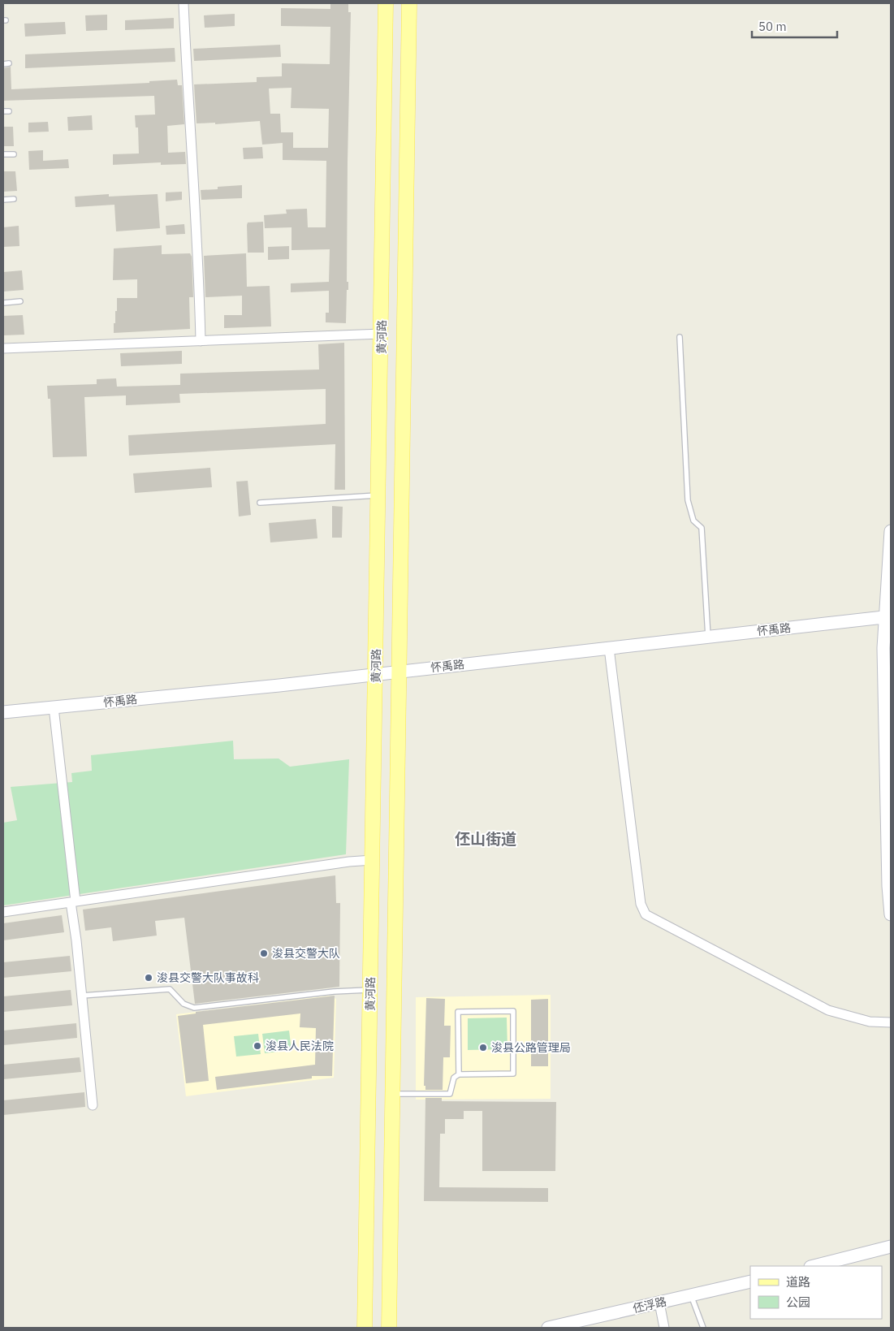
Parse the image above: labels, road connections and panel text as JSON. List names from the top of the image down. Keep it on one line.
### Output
{"streets":{"main road":["黄河路"],"street":["怀禹路","伾浮路"]},"crossings":[["黄河路","怀禹路"]],"districts":["伾山街道"],"places":["浚县交警大队","浚县交警大队事故科","浚县人民法院","浚县公路管理局"],"legend":["道路","公园"],"scale_bar":"50 m"}
